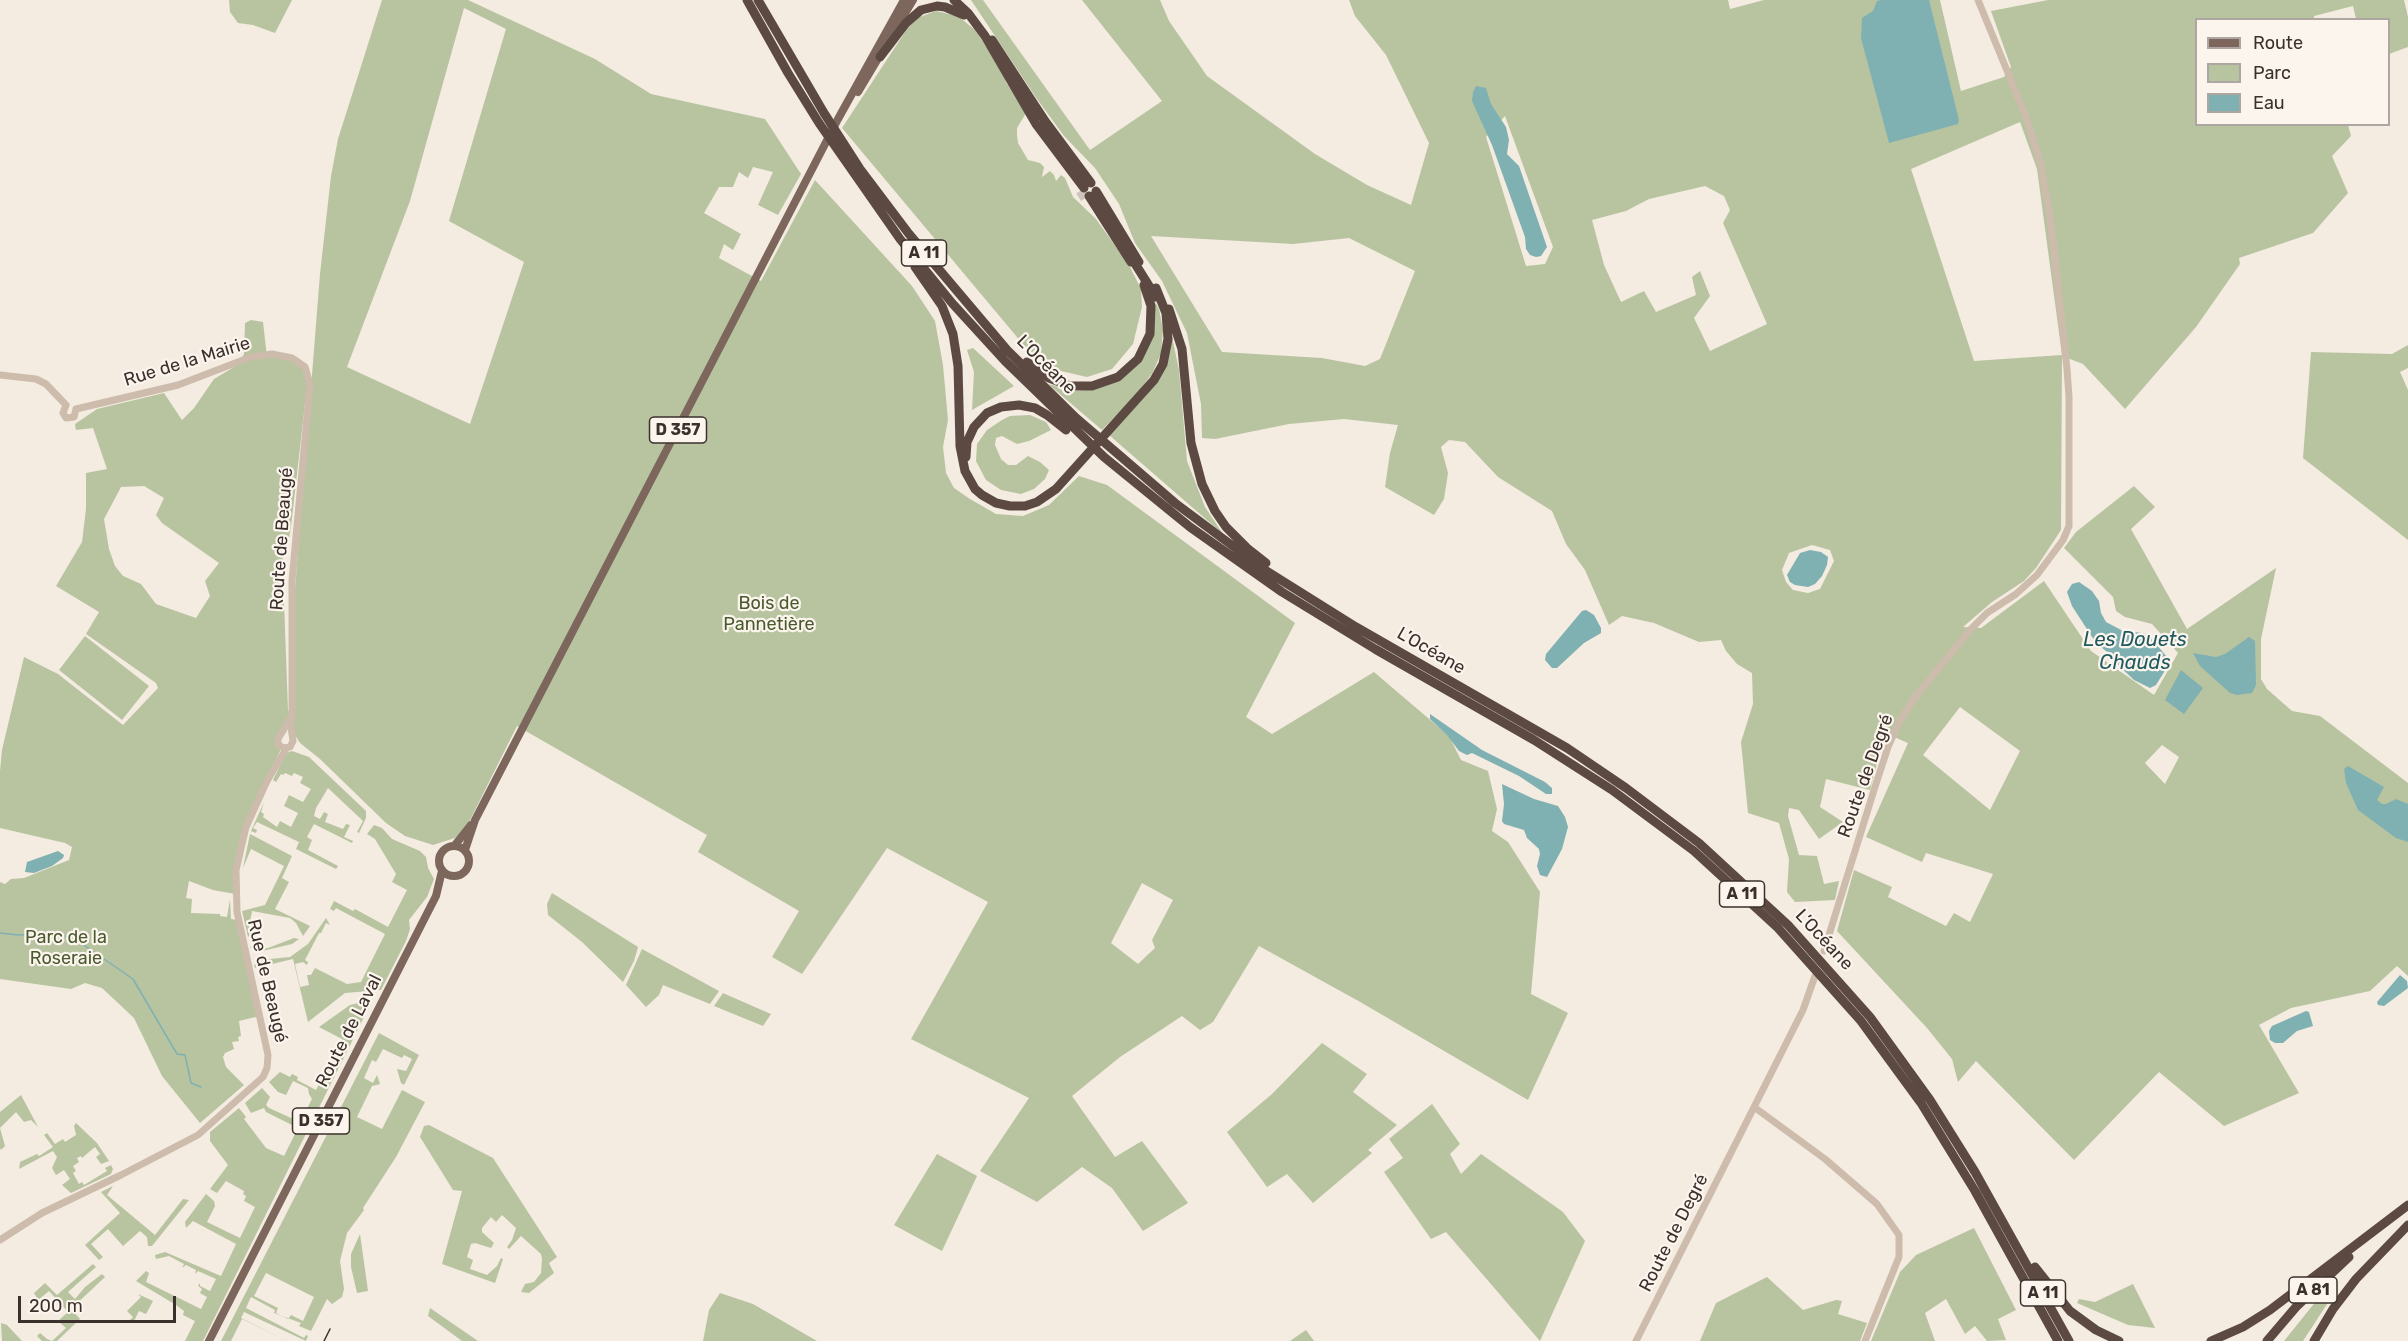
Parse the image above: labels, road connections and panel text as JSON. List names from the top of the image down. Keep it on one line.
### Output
{"streets":{"highway":["A 11","L’Océane","A 81"],"main road":["D 357","Route de Laval"],"street":["Rue de la Mairie","Route de Beaugé","Route de Degré","Rue de Beaugé"]},"crossings":[["Rue de la Mairie","Route de Beaugé"],["D 357","Route de Laval"],["Route de Beaugé","Rue de Beaugé"]],"water":["Les Douets Chauds"],"parks":["Bois de Pannetière","Parc de la Roseraie"],"legend":["Route","Parc","Eau"],"scale_bar":"200 m"}
